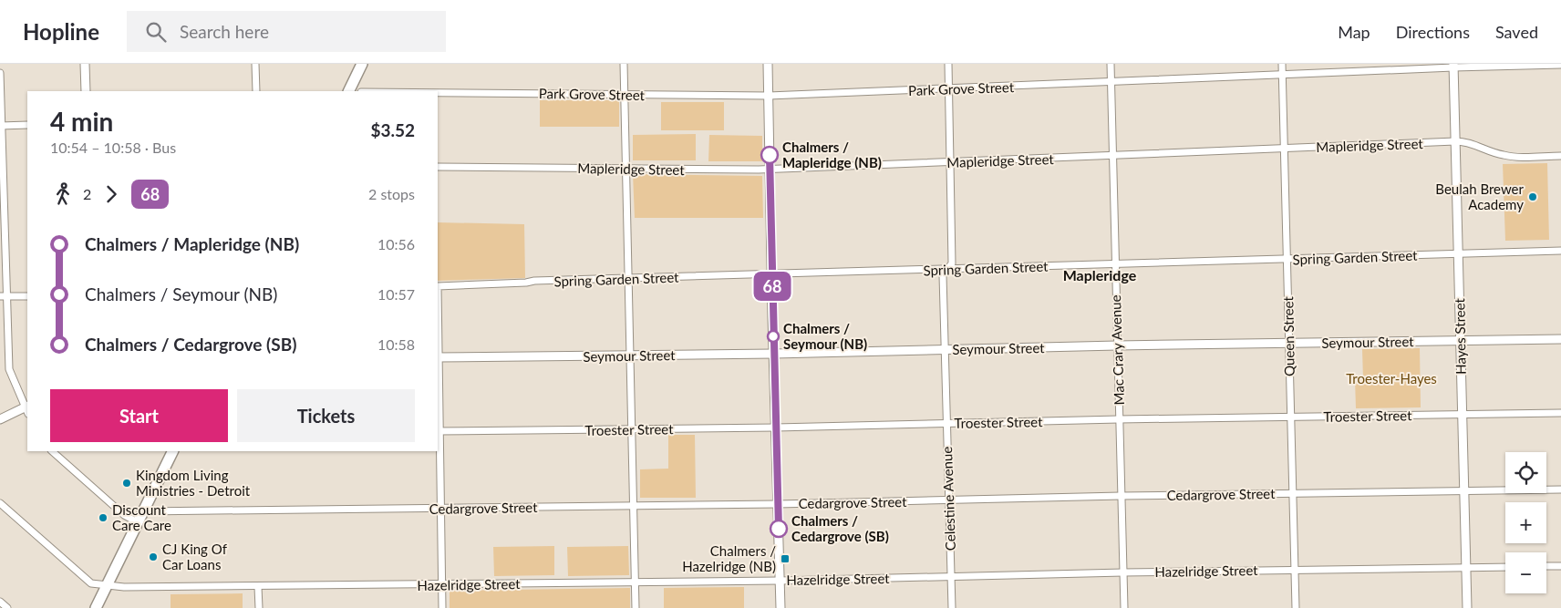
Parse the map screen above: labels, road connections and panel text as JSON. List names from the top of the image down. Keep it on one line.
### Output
{"streets":{"street":["Park Grove Street","Mapleridge Street","Spring Garden Street","Queen Street","Hayes Street","Seymour Street","Mac Crary Avenue","Troester Street","Cedargrove Street","Celestine Avenue","Hazelridge Street"]},"crossings":[["Park Grove Street","Queen Street"],["Park Grove Street","Hayes Street"],["Park Grove Street","Mac Crary Avenue"],["Park Grove Street","Celestine Avenue"],["Mapleridge Street","Queen Street"],["Mapleridge Street","Hayes Street"],["Mapleridge Street","Mac Crary Avenue"],["Mapleridge Street","Celestine Avenue"],["Spring Garden Street","Queen Street"],["Spring Garden Street","Hayes Street"],["Spring Garden Street","Seymour Street"],["Spring Garden Street","Mac Crary Avenue"],["Spring Garden Street","Celestine Avenue"],["Queen Street","Seymour Street"],["Queen Street","Troester Street"],["Queen Street","Cedargrove Street"],["Queen Street","Hazelridge Street"],["Hayes Street","Seymour Street"],["Hayes Street","Troester Street"],["Hayes Street","Cedargrove Street"],["Hayes Street","Hazelridge Street"],["Seymour Street","Mac Crary Avenue"],["Seymour Street","Celestine Avenue"],["Mac Crary Avenue","Troester Street"],["Mac Crary Avenue","Cedargrove Street"],["Mac Crary Avenue","Hazelridge Street"],["Troester Street","Celestine Avenue"],["Cedargrove Street","Celestine Avenue"],["Celestine Avenue","Hazelridge Street"]],"districts":["Mapleridge"],"parks":["Troester-Hayes"],"places":{"other":["Chalmers / Mapleridge (NB)","Beulah Brewer Academy","Chalmers / Seymour (NB)","Kingdom Living Ministries - Detroit","Discount Care Care","Chalmers / Cedargrove (SB)","CJ King Of Car Loans"],"transit":["Chalmers / Hazelridge (NB)"]},"lines":["bus line 68"],"page":{"header":"Hopline","search":"Search here","nav":["Map","Directions","Saved"],"on_map":"68","heading":["4 min","10:54 – 10:58 · Bus","$3.52"],"legs":["2","68","2 stops"],"list":[{"name":"Chalmers / Mapleridge (NB)","value":"10:56"},{"name":"Chalmers / Seymour (NB)","value":"10:57"},{"name":"Chalmers / Cedargrove (SB)","value":"10:58"}],"buttons":["Start","Tickets"],"map_buttons":["+","−"]}}
